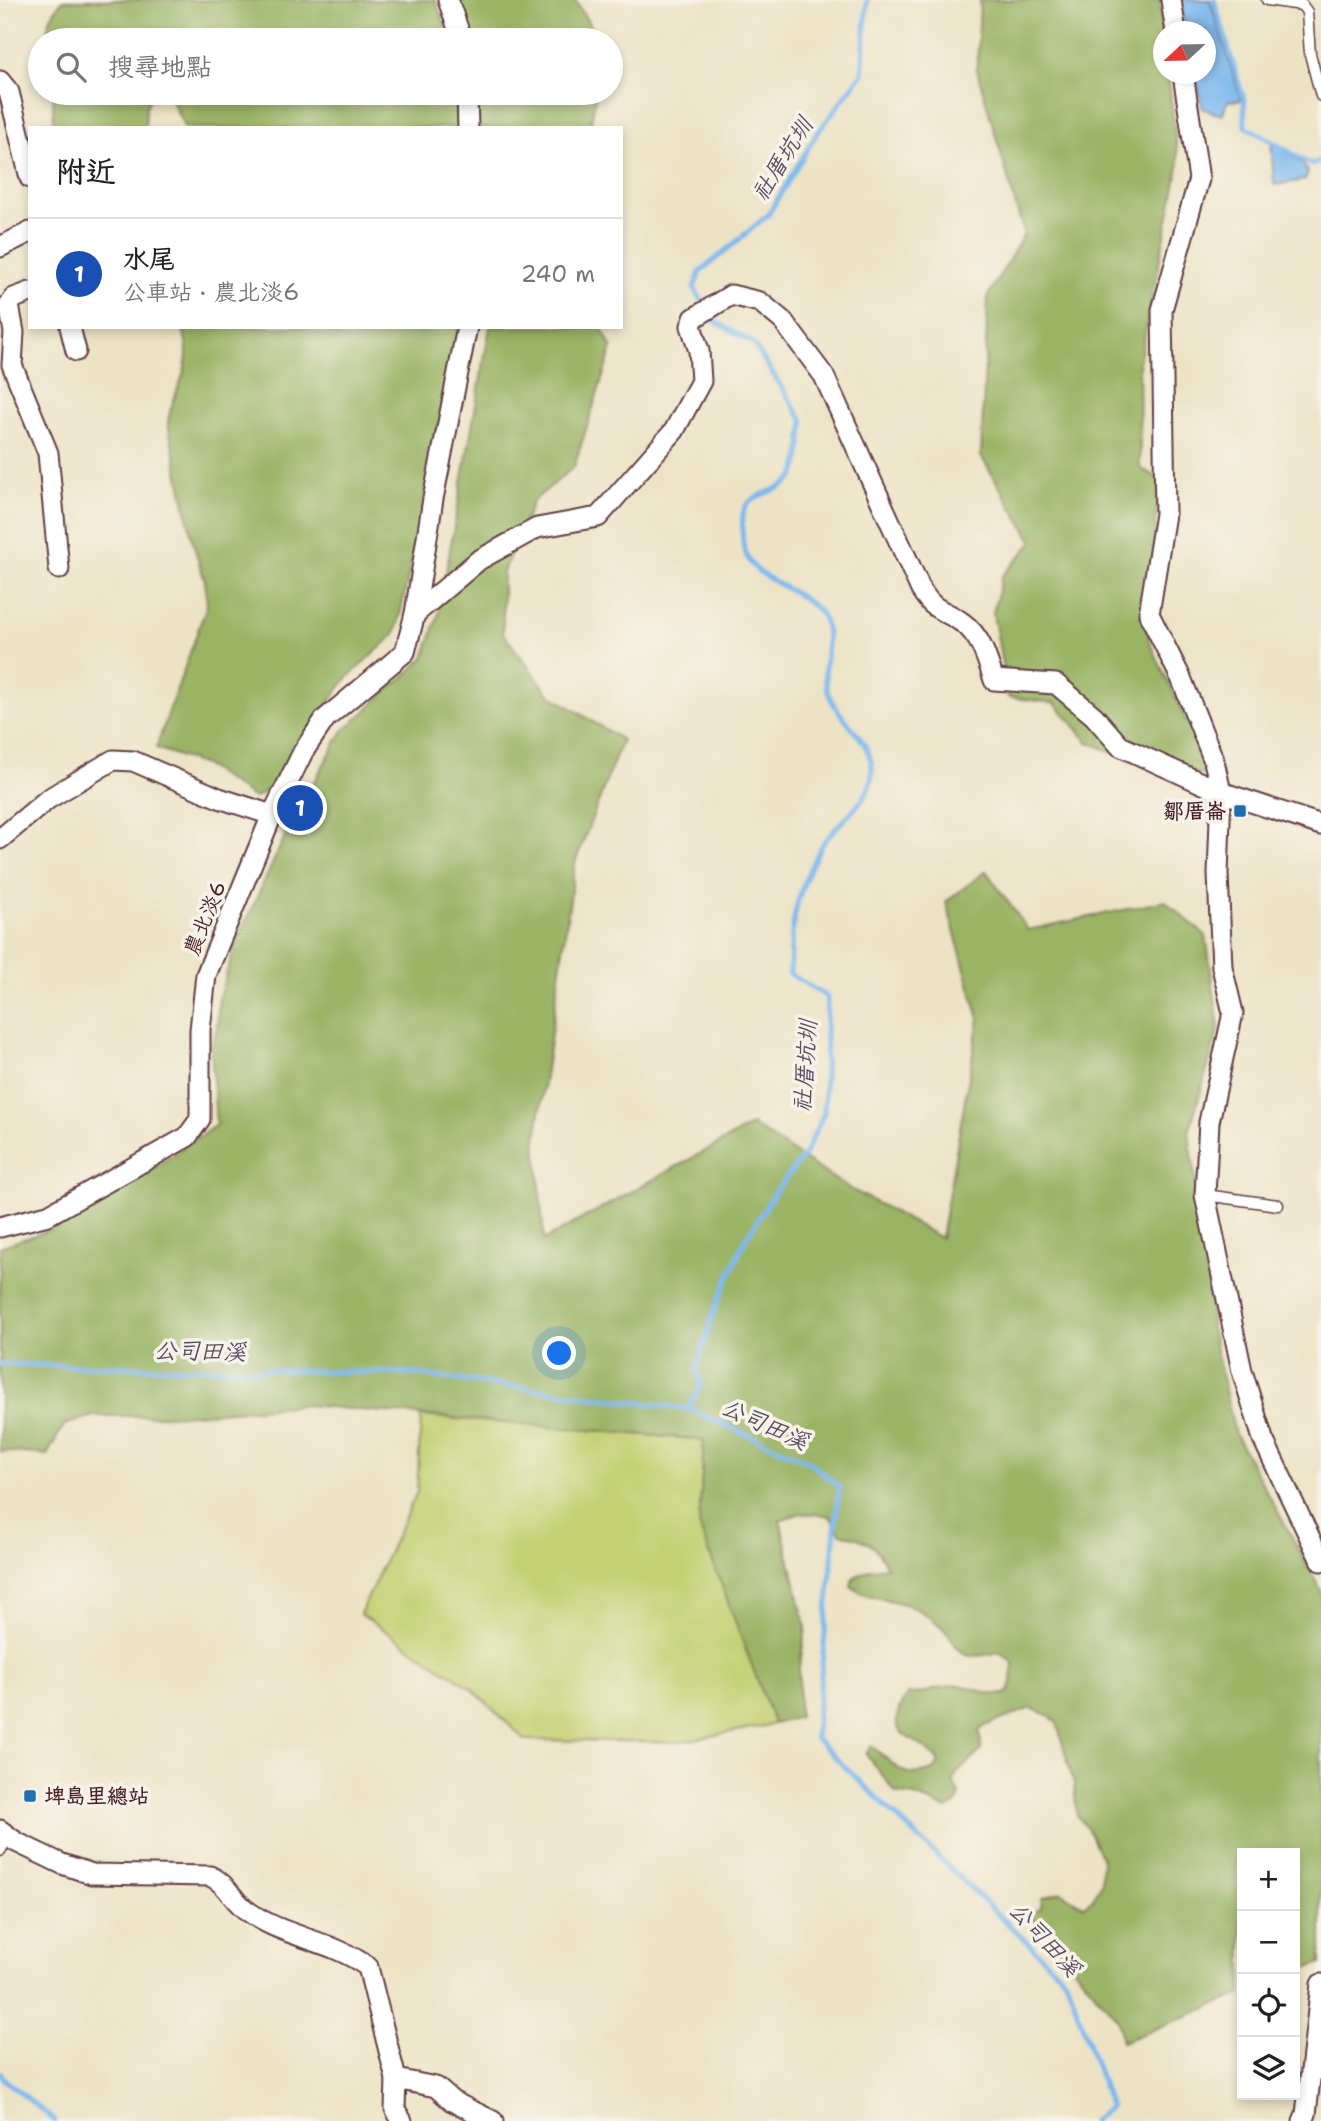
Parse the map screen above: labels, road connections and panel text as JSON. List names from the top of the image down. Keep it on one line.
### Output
{"streets":{"street":["農北淡6"]},"water":["社厝坑圳","公司田溪"],"places":{"transit":["鄒厝崙","埤島里總站"]},"north":"left","page":{"search":"搜尋地點","heading":"附近","list":[{"mark":"1","name":"水尾","note":"公車站 · 農北淡6","value":"240 m"}],"pins":"1","map_buttons":["+","−"]}}
